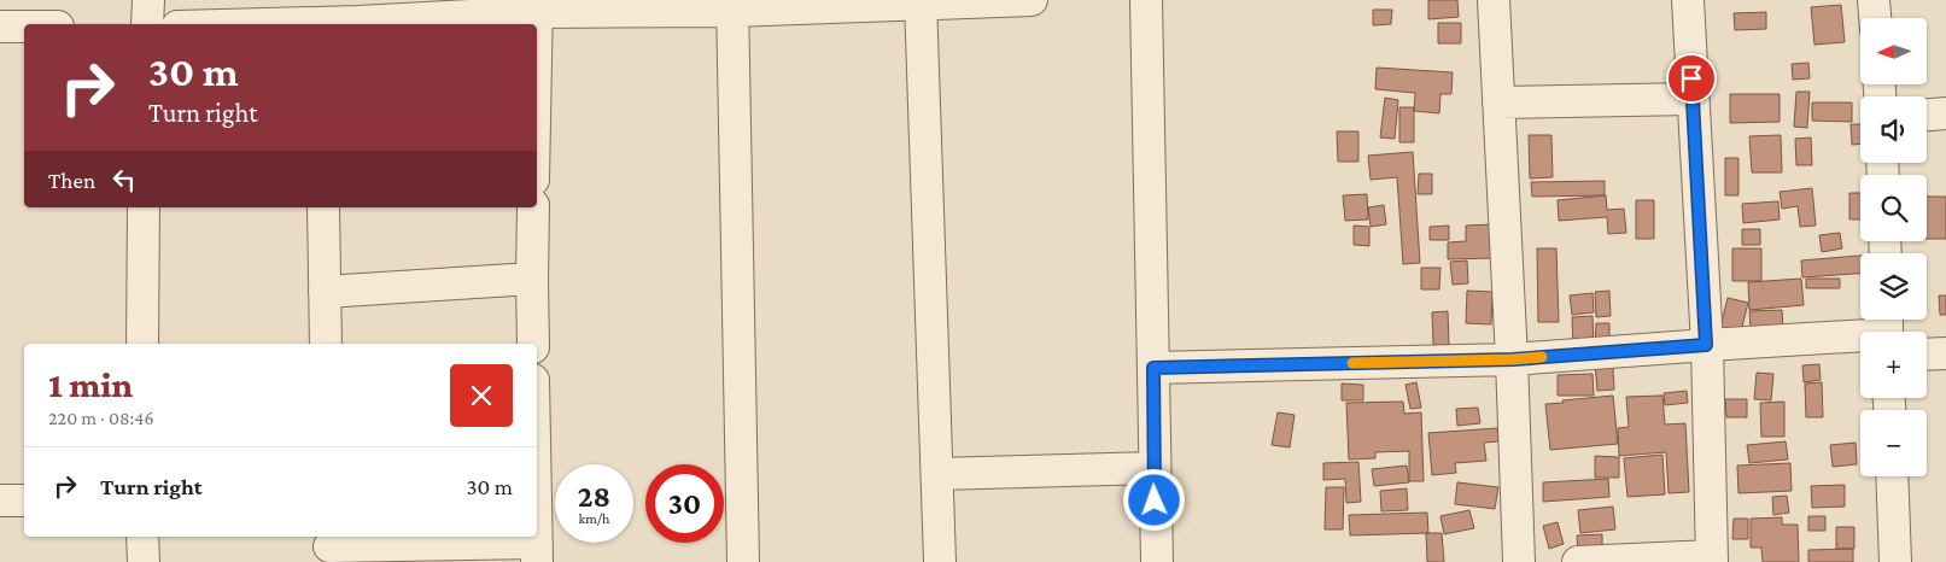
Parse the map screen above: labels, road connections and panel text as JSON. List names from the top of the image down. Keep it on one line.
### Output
{"north":"left","page":{"map_buttons":["+","−"],"turn":["30 m","Turn right"],"then":"Then","heading":["1 min","220 m · 08:46"],"list":[{"name":"Turn right","value":"30 m"}],"speed":"28 km/h","limit":"30"}}
